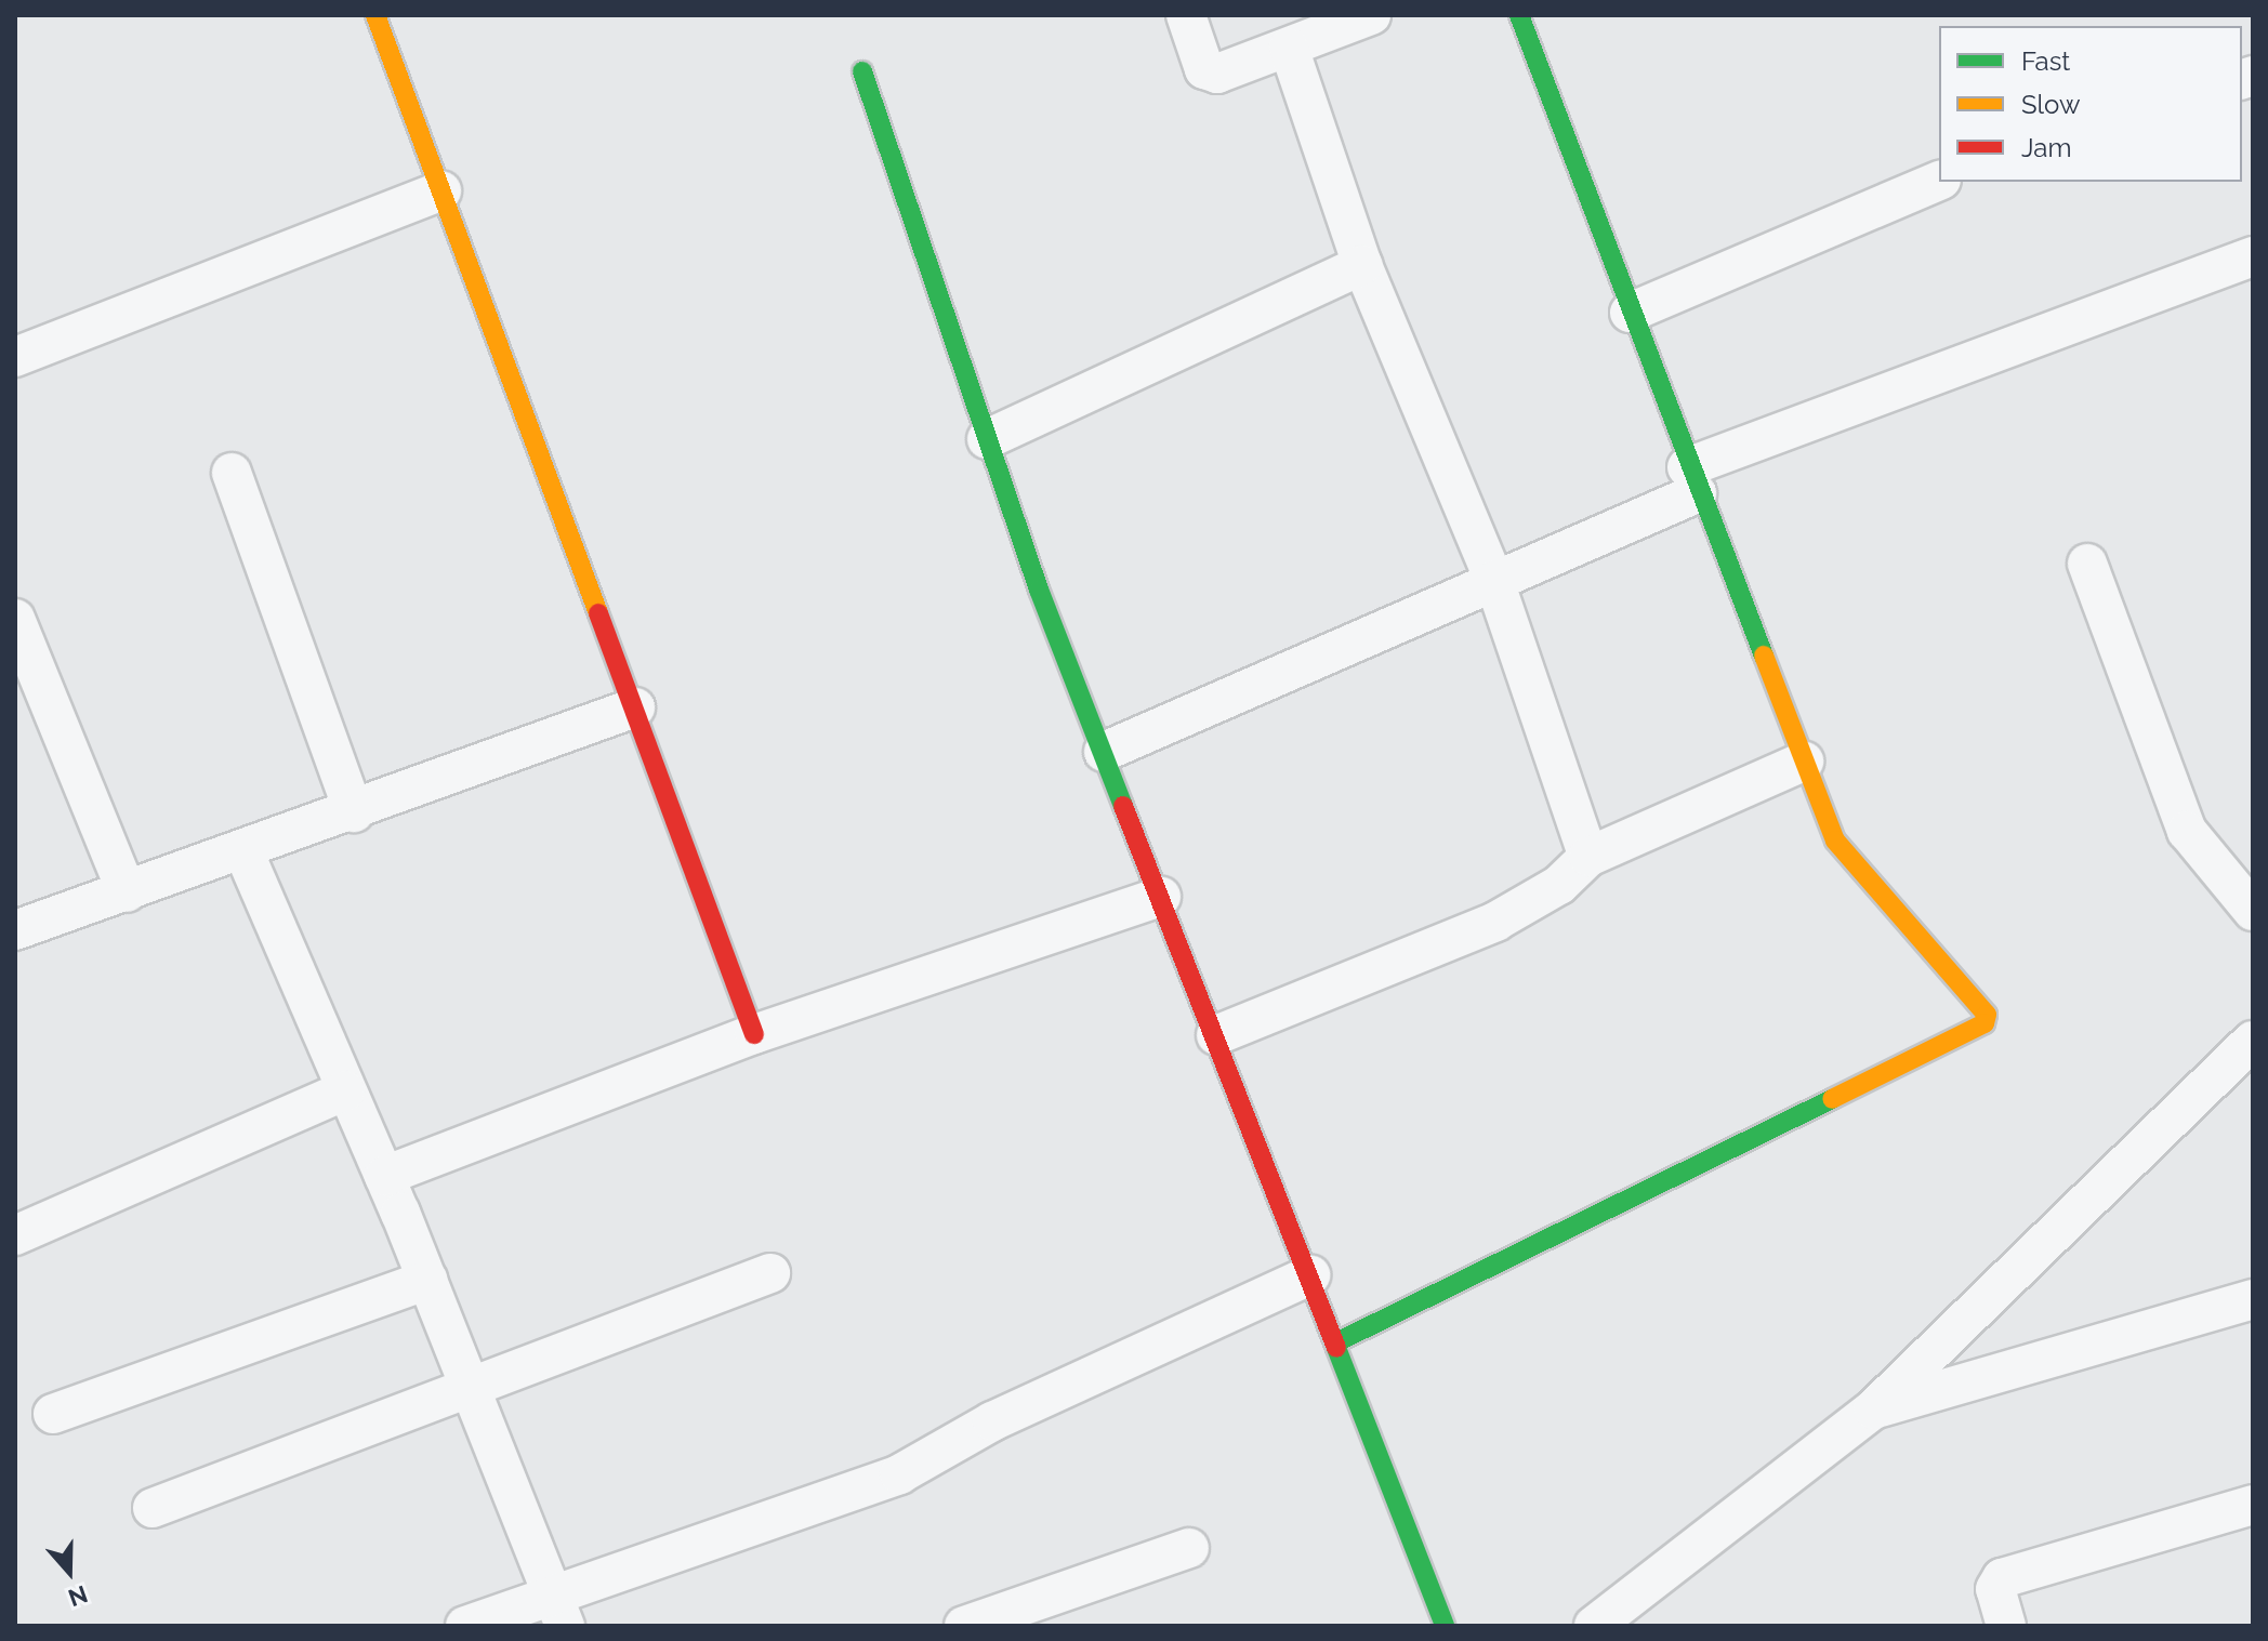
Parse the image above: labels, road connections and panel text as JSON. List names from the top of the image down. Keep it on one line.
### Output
{"legend":["Fast","Slow","Jam"],"north":"bottom"}
